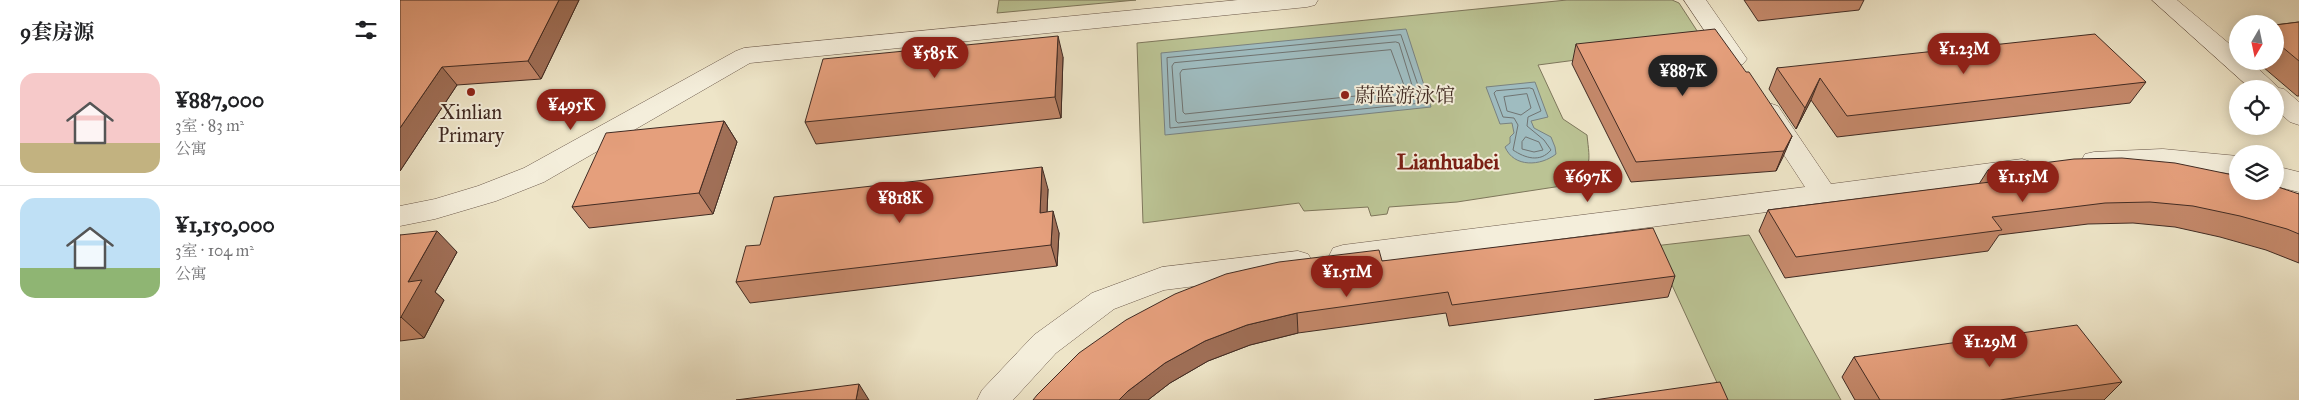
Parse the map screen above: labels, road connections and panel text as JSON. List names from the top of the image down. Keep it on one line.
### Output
{"districts":["Lianhuabei"],"places":["Xinlian Primary","蔚蓝游泳馆"],"north":"bottom","page":{"heading":"9套房源","price":["¥1.23M","¥585K","¥887K","¥495K","¥697K","¥1.15M","¥818K","¥1.51M","¥1.29M"],"list":[{"name":"¥887,000","note":"3室 · 83 m² · 公寓"},{"name":"¥1,150,000","note":"3室 · 104 m² · 公寓"}]}}
